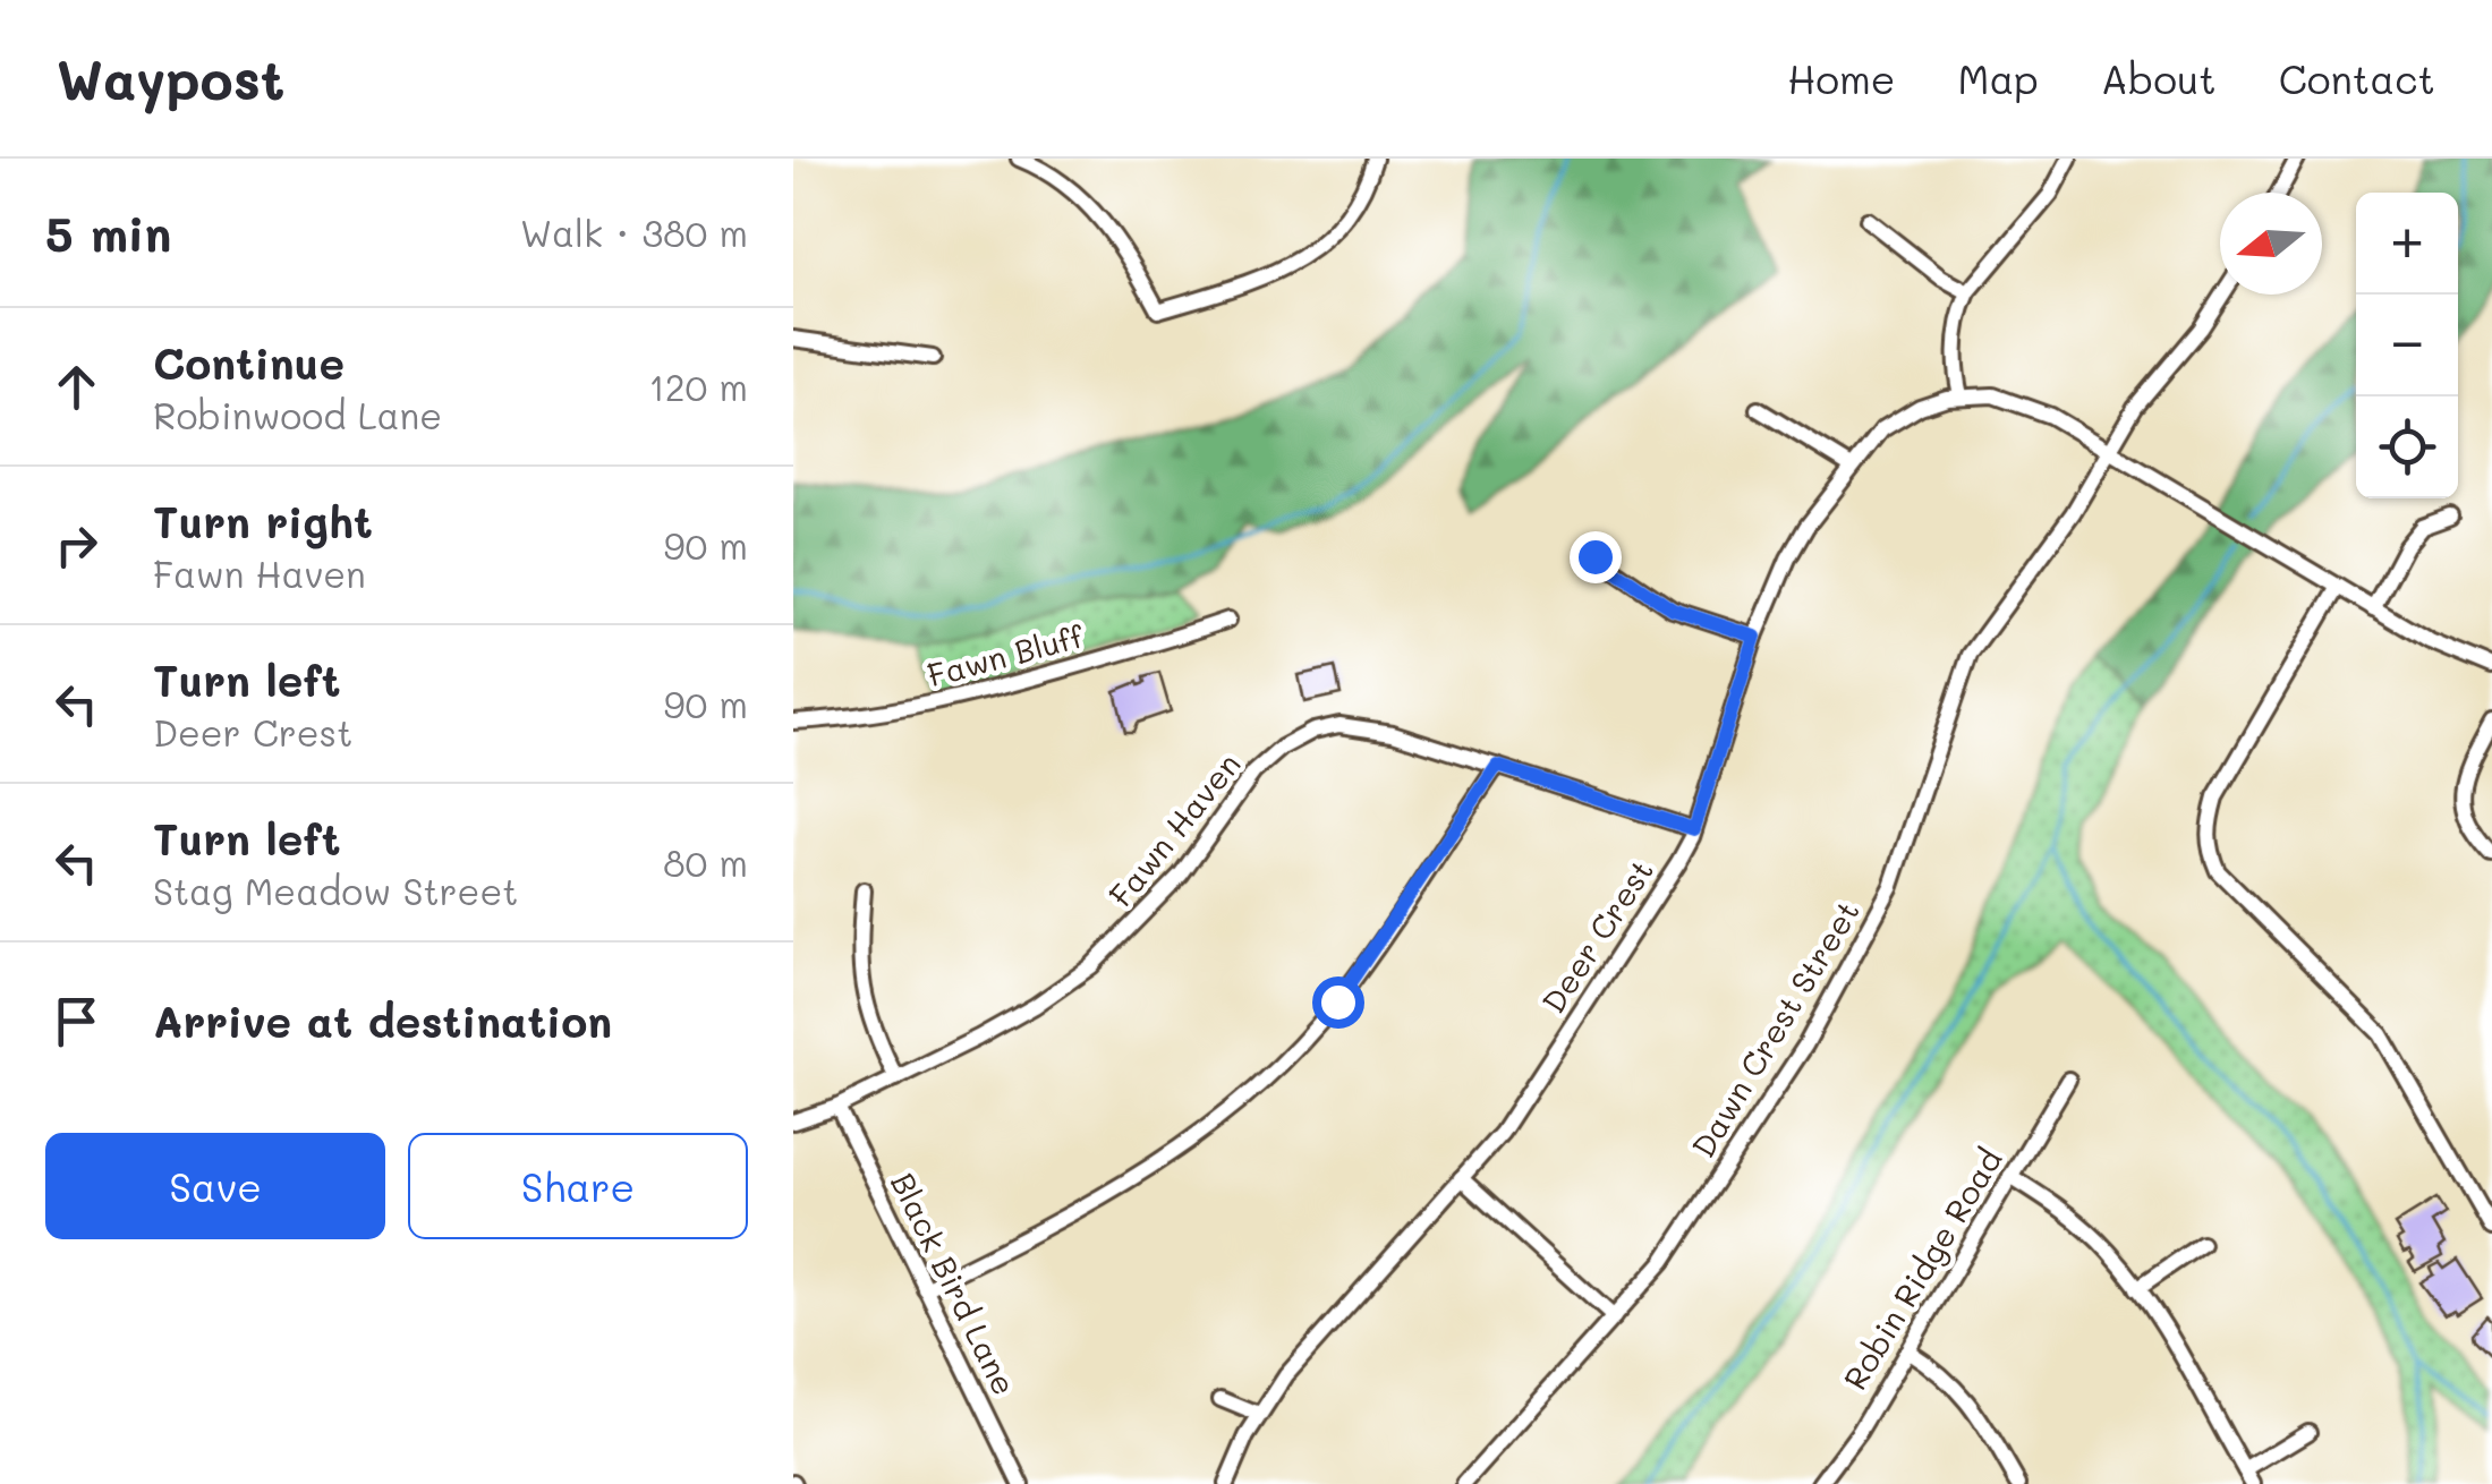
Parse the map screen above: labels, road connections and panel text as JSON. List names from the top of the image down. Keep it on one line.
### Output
{"streets":{"street":["Fawn Bluff","Fawn Haven","Deer Crest","Dawn Crest Street","Robin Ridge Road","Black Bird Lane"]},"crossings":[["Fawn Haven","Deer Crest"],["Fawn Haven","Black Bird Lane"],["Deer Crest","Dawn Crest Street"]],"north":"left","page":{"header":"Waypost","nav":["Home","Map","About","Contact"],"heading":["5 min","Walk · 380 m"],"map_buttons":["+","−"],"list":[["Continue","Robinwood Lane","120 m"],["Turn right","Fawn Haven","90 m"],["Turn left","Deer Crest","90 m"],["Turn left","Stag Meadow Street","80 m"],"Arrive at destination"],"buttons":["Save","Share"]}}
